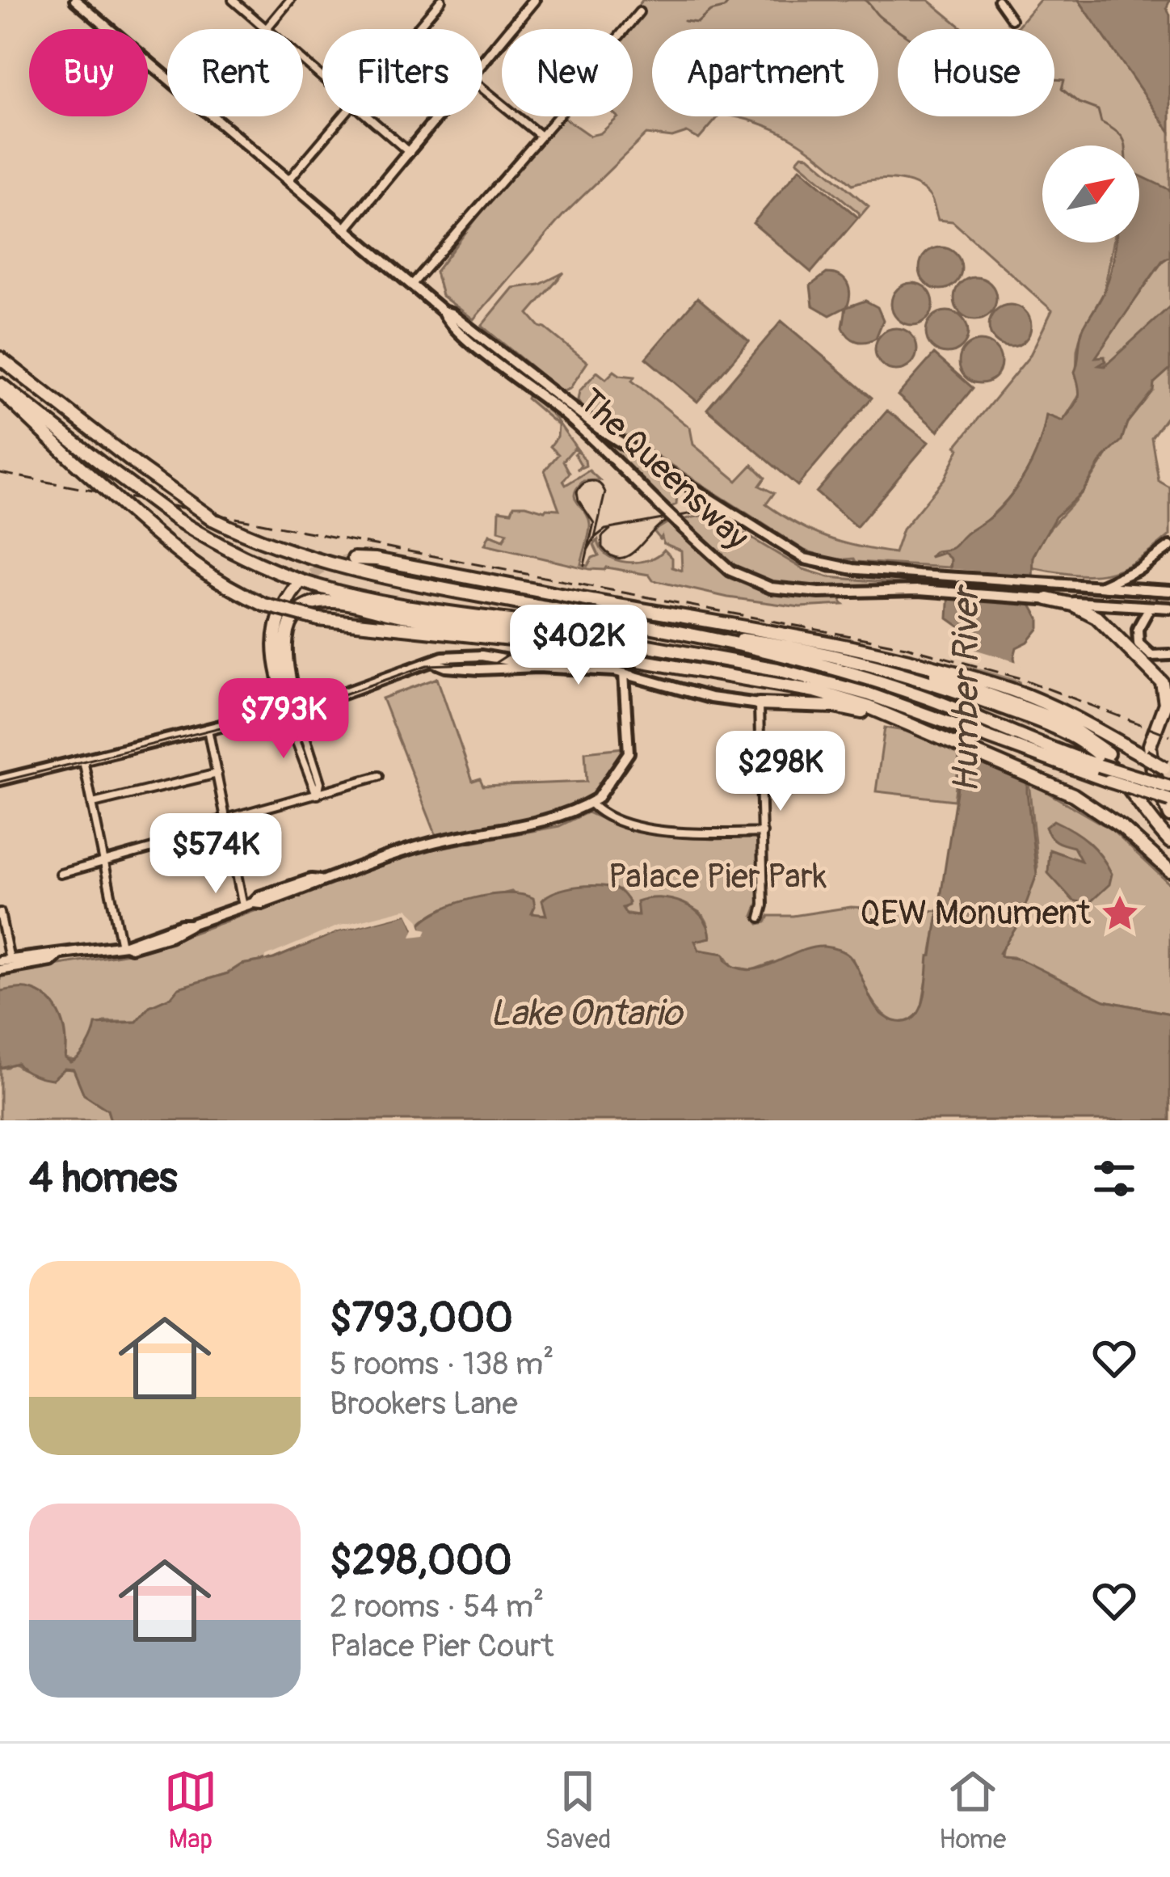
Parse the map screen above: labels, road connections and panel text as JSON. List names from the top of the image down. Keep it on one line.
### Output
{"streets":{"main road":["The Queensway"]},"water":["Humber River","Lake Ontario"],"parks":["Palace Pier Park"],"places":{"place":["QEW Monument"]},"north":"top right","page":{"chip":["Buy","Rent","Filters","New","Apartment","House"],"price":["$402K","$793K","$298K","$574K"],"heading":"4 homes","list":[{"name":"$793,000","note":"5 rooms · 138 m² · Brookers Lane"},{"name":"$298,000","note":"2 rooms · 54 m² · Palace Pier Court"}],"tabs":["Map","Saved","Home"]}}
